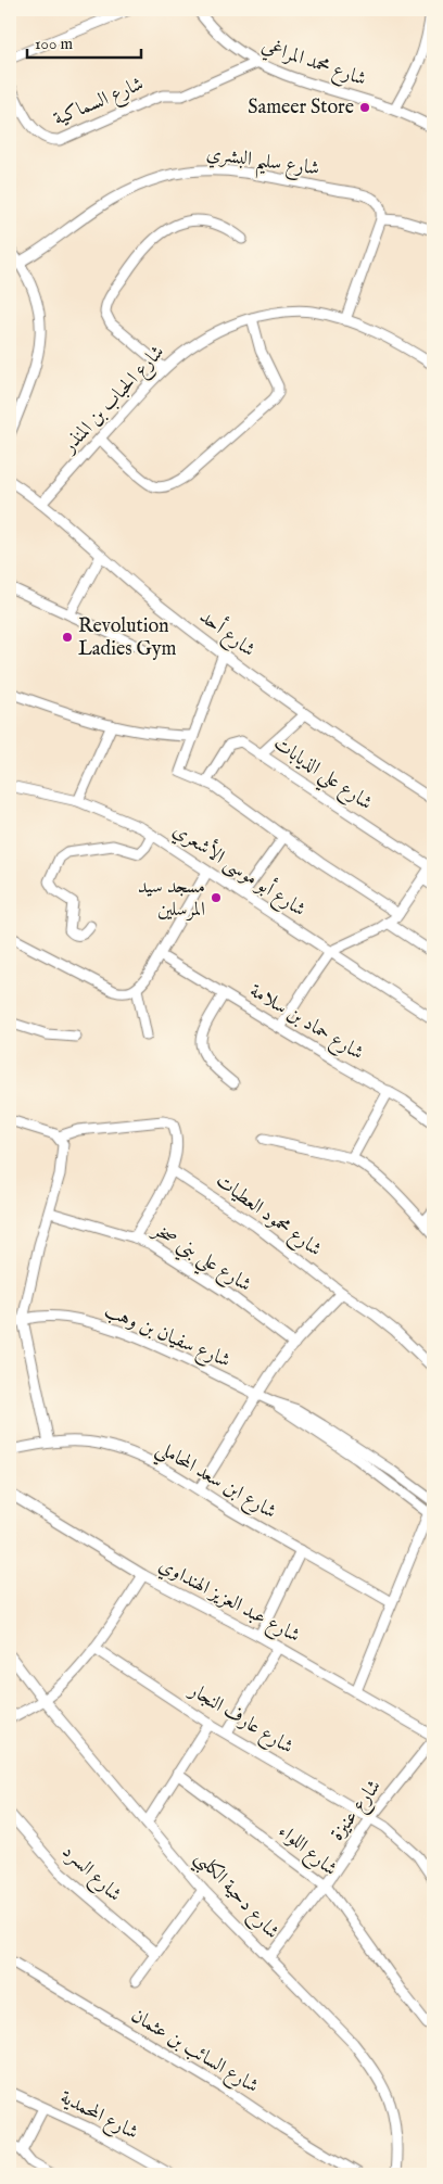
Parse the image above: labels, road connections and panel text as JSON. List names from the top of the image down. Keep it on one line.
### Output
{"streets":{"street":["شارع محمد المراغي","شارع السماكية","شارع سليم البشري","شارع الحباب بن المنذر","شارع أحد","شارع علي الذيابات","شارع أبو موسى الأشعري","شارع حماد بن سلامة","شارع محمود العطيات","شارع علي بني صخر","شارع سفيان بن وهب","شارع ابن سعد المحاملي","شارع عبد العزيز الهنداوي","شارع عارف النجار","شارع عنيزة","شارع اللواء","شارع السرد","شارع دحية الكلبي","شارع السائب بن عثمان","شارع المحمدية"]},"crossings":[["شارع محمد المراغي","شارع السماكية"],["شارع الحباب بن المنذر","شارع أحد"],["شارع عارف النجار","شارع عنيزة"],["شارع عنيزة","شارع اللواء"],["شارع عنيزة","شارع دحية الكلبي"]],"places":["Sameer Store","Revolution Ladies Gym","مسجد سيد المرسلين"],"scale_bar":"100 m"}
